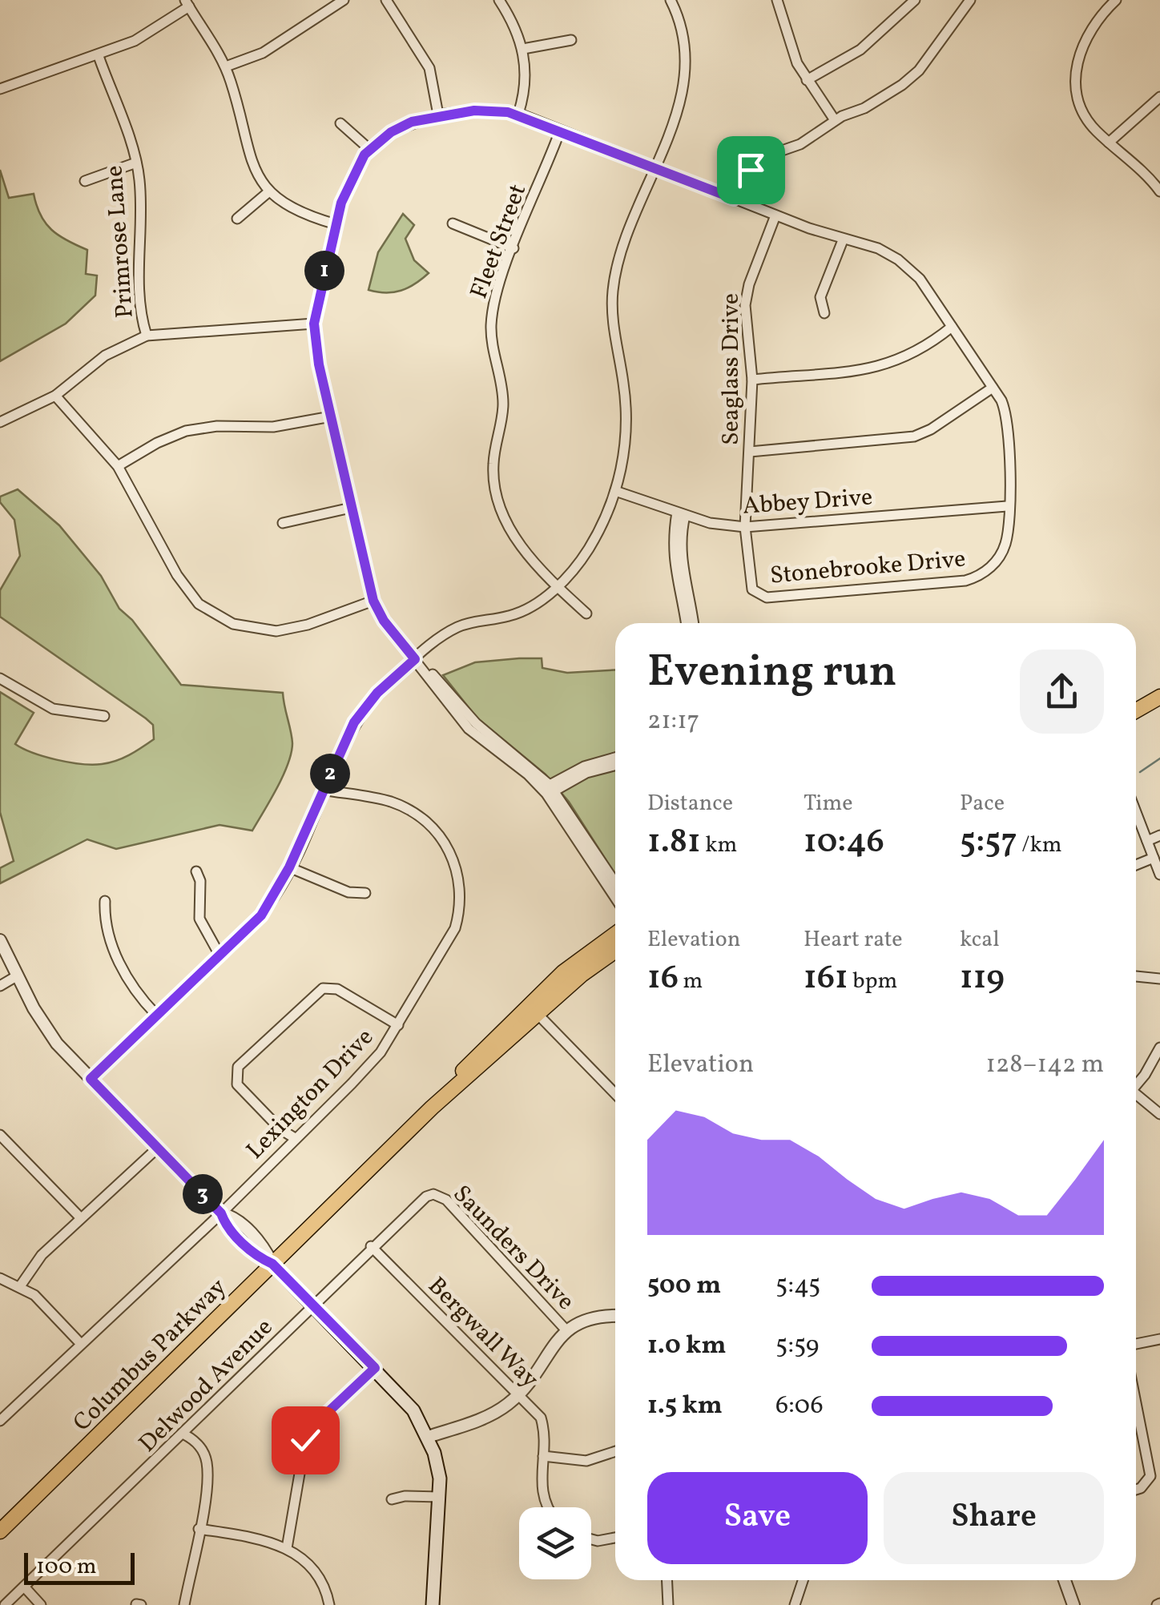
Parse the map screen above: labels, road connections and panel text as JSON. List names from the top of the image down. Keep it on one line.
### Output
{"streets":{"main road":["Columbus Parkway"],"street":["Fleet Street","Primrose Lane","Seaglass Drive","Abbey Drive","Stonebrooke Drive","Lexington Drive","Saunders Drive","Bergwall Way","Delwood Avenue"]},"crossings":[["Fleet Street","Stonebrooke Drive"],["Seaglass Drive","Abbey Drive"],["Seaglass Drive","Stonebrooke Drive"],["Abbey Drive","Stonebrooke Drive"],["Saunders Drive","Delwood Avenue"],["Bergwall Way","Delwood Avenue"]],"scale_bar":"100 m","page":{"pins":["1","2","3"],"heading":["Evening run","21:17"],"stats":[["Distance","1.81 km"],["Time","10:46"],["Pace","5:57 /km"],["Elevation","16 m"],["Heart rate","161 bpm"],["kcal","119"]],"chart":["Elevation","128–142 m"],"list":[{"name":"500 m","note":"5:45"},{"name":"1.0 km","note":"5:59"},{"name":"1.5 km","note":"6:06"}],"buttons":["Save","Share"],"scale":"100 m"}}
